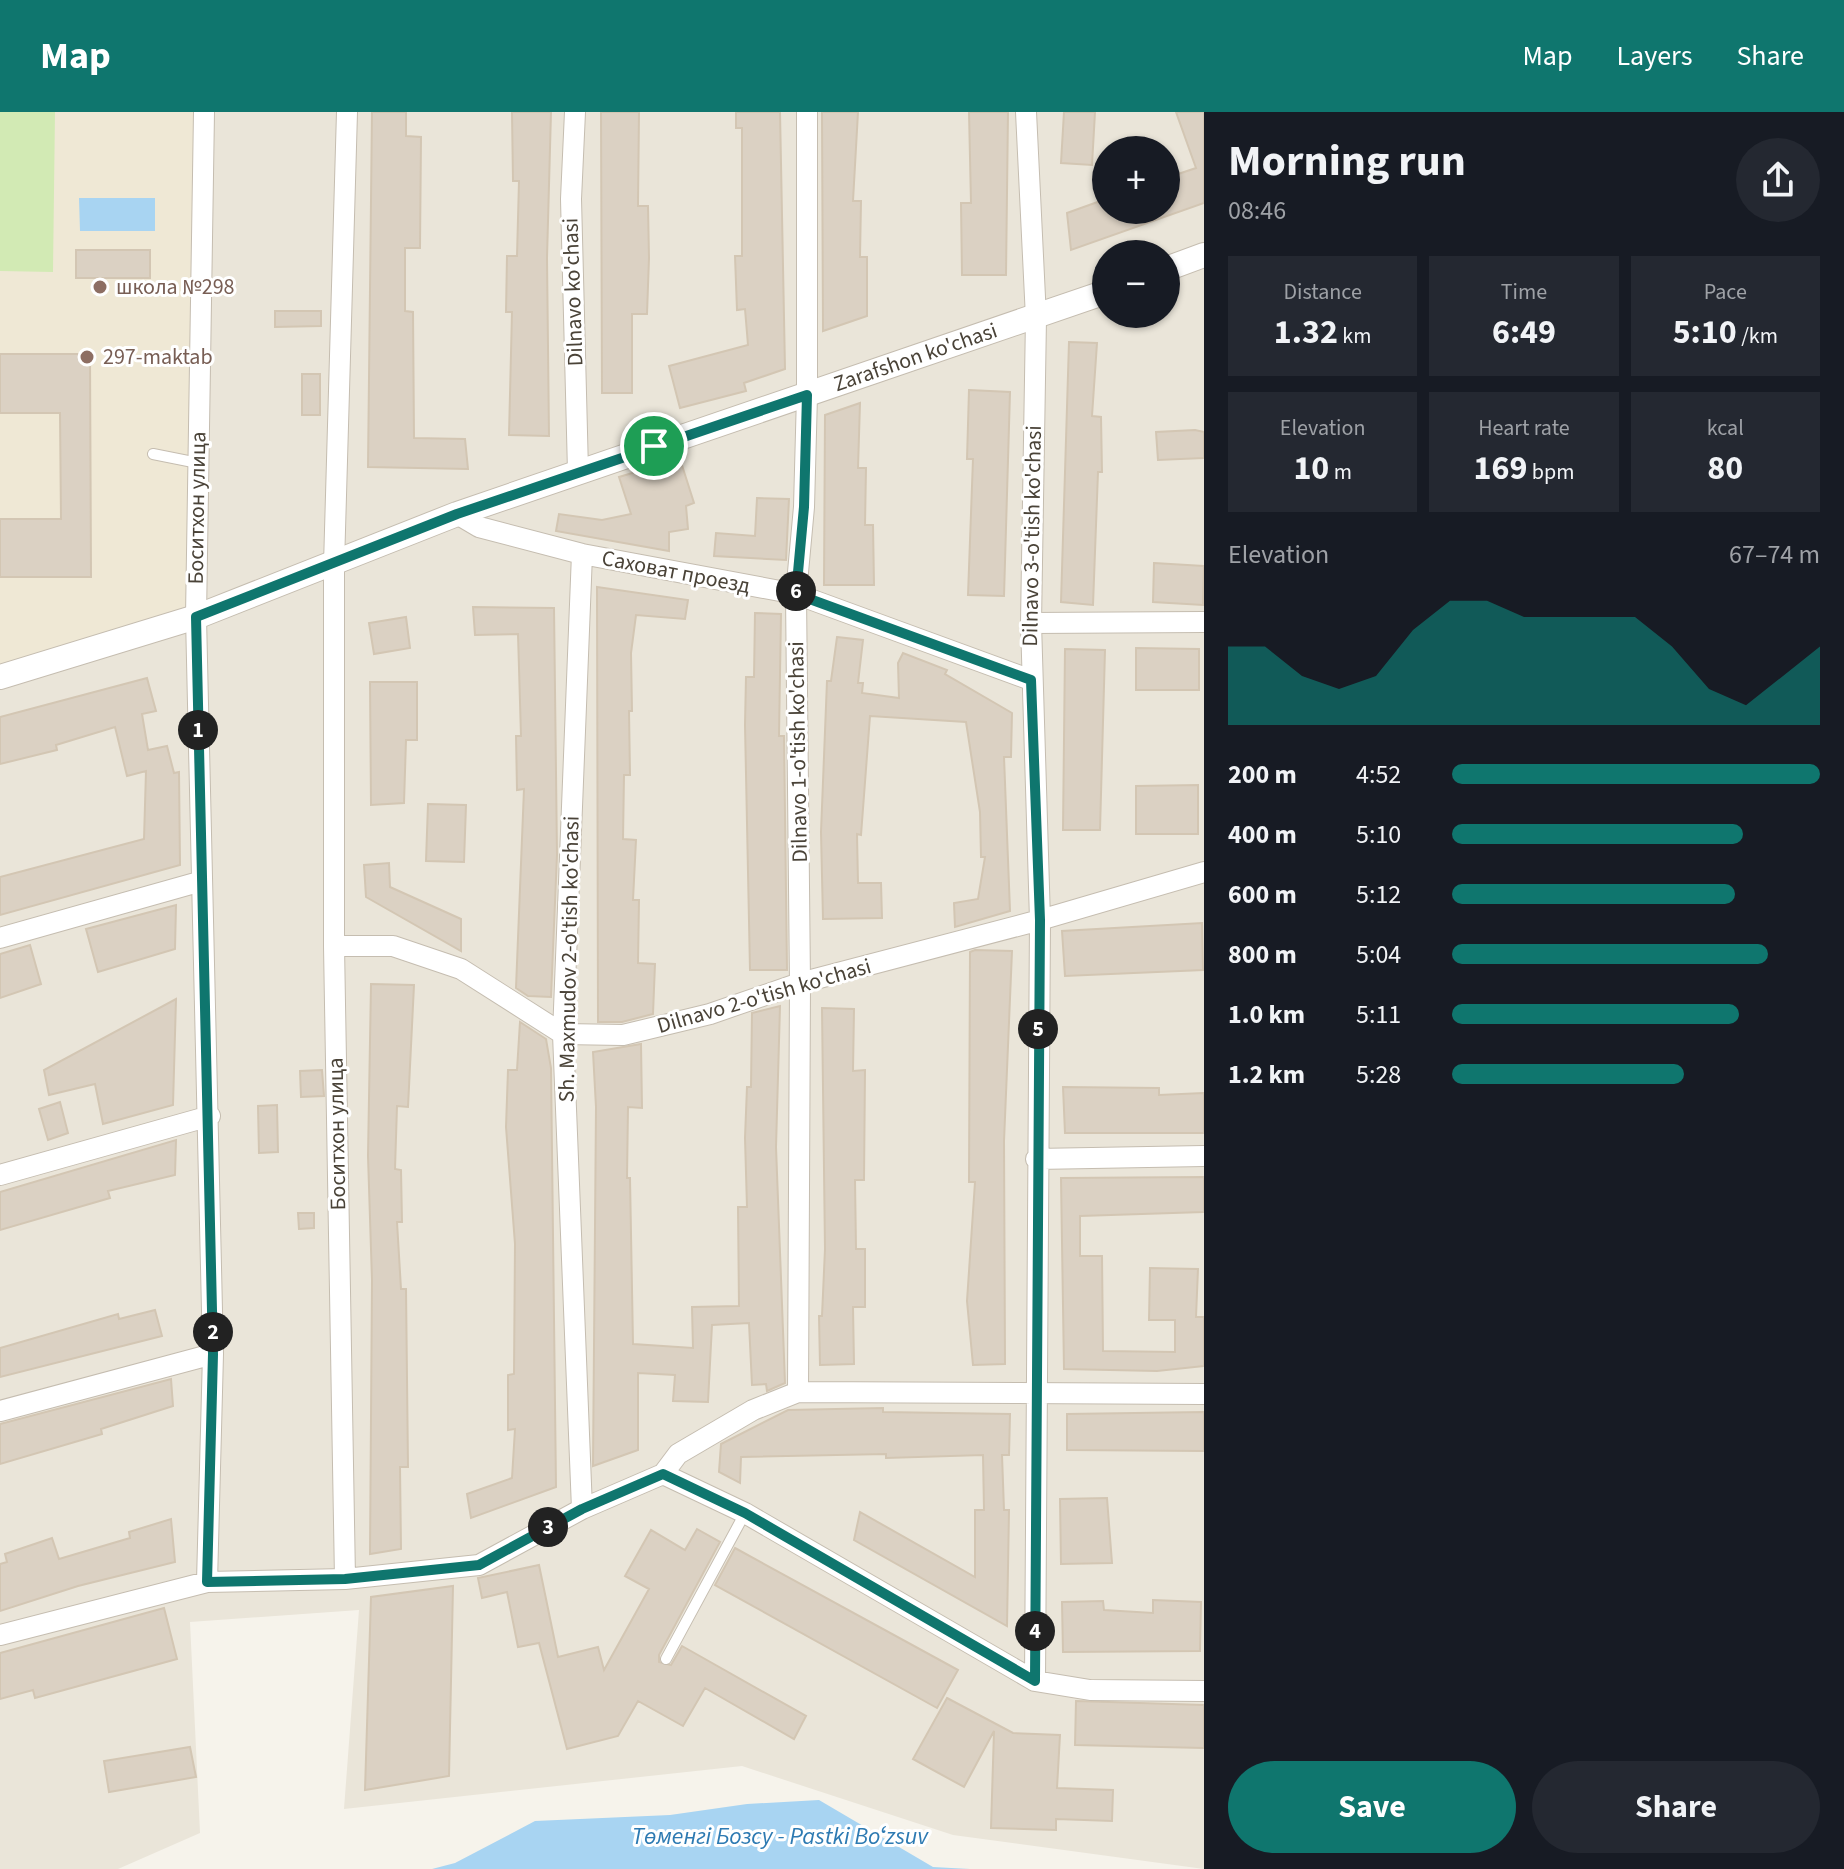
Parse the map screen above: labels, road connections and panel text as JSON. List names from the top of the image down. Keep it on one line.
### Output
{"streets":{"street":["Dilnavo ko'chasi","Zarafshon ko'chasi","Боситхон улица","Dilnavo 3-o'tish ko'chasi","Саховат проезд","Dilnavo 1-o'tish ko'chasi","Sh. Maxmudov 2-o'tish ko'chasi","Dilnavo 2-o'tish ko'chasi"]},"crossings":[["Dilnavo ko'chasi","Zarafshon ko'chasi"],["Zarafshon ko'chasi","Боситхон улица"],["Zarafshon ko'chasi","Dilnavo 3-o'tish ko'chasi"],["Zarafshon ko'chasi","Саховат проезд"],["Zarafshon ko'chasi","Dilnavo 1-o'tish ko'chasi"],["Dilnavo 3-o'tish ko'chasi","Саховат проезд"],["Dilnavo 3-o'tish ko'chasi","Dilnavo 2-o'tish ko'chasi"],["Саховат проезд","Dilnavo 1-o'tish ko'chasi"],["Саховат проезд","Sh. Maxmudov 2-o'tish ko'chasi"],["Dilnavo 1-o'tish ko'chasi","Dilnavo 2-o'tish ko'chasi"],["Sh. Maxmudov 2-o'tish ko'chasi","Dilnavo 2-o'tish ko'chasi"]],"water":["Төменгі Бозсу - Pastki Boʻzsuv"],"places":["школа №298","297-maktab"],"page":{"header":"Map","nav":["Map","Layers","Share"],"heading":["Morning run","08:46"],"map_buttons":["+","−"],"stats":[["Distance","1.32 km"],["Time","6:49"],["Pace","5:10 /km"],["Elevation","10 m"],["Heart rate","169 bpm"],["kcal","80"]],"chart":["Elevation","67–74 m"],"pins":["6","1","5","2","3","4"],"list":[{"name":"200 m","note":"4:52"},{"name":"400 m","note":"5:10"},{"name":"600 m","note":"5:12"},{"name":"800 m","note":"5:04"},{"name":"1.0 km","note":"5:11"},{"name":"1.2 km","note":"5:28"}],"buttons":["Save","Share"]}}
